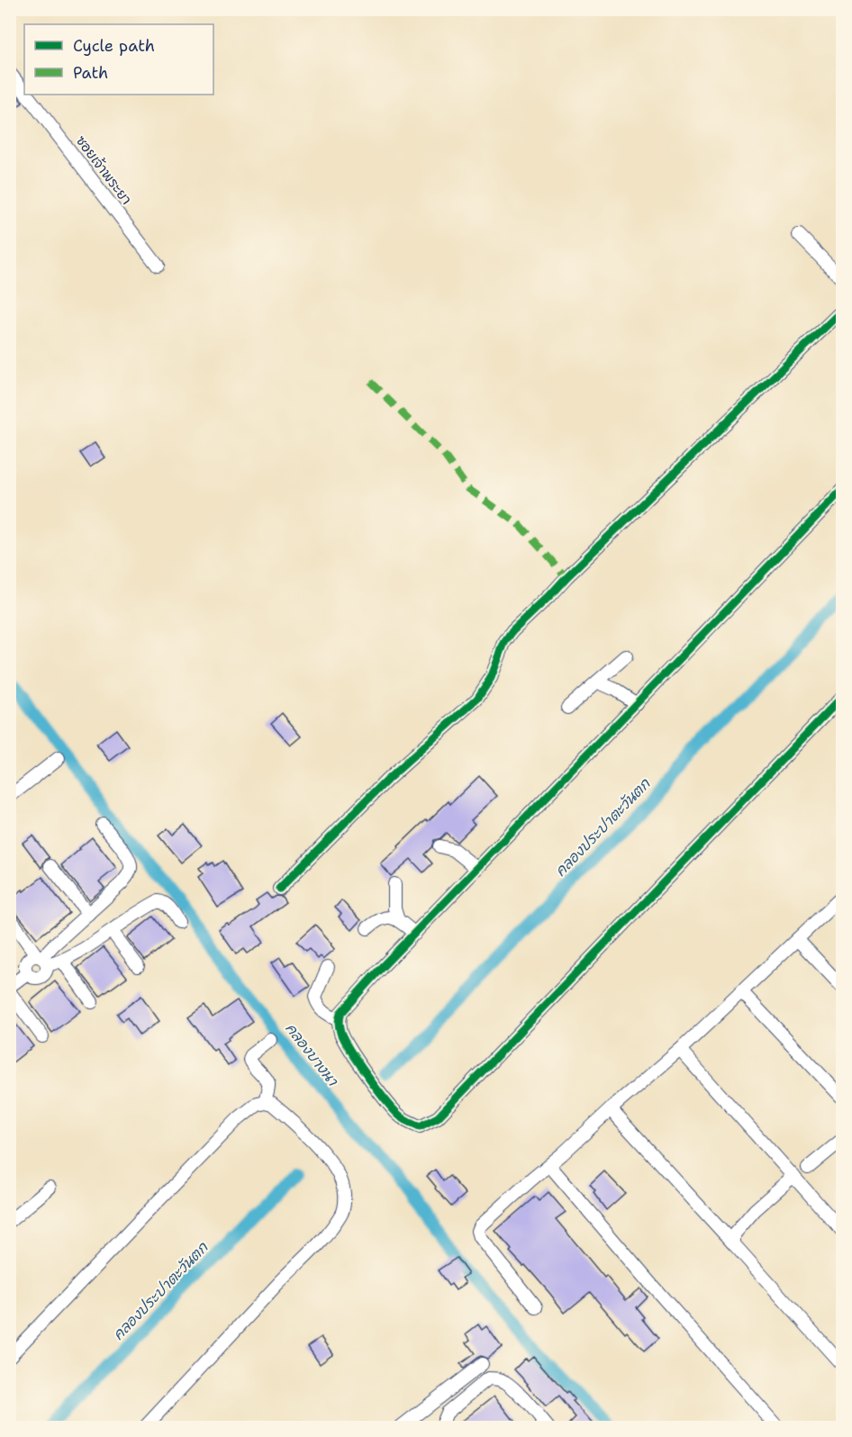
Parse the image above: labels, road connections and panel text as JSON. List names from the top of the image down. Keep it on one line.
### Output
{"streets":{"street":["ซอยเจ้าพระยา"]},"water":["คลองประปาตะวันตก","คลองบางนา"],"legend":["Cycle path","Path"]}
